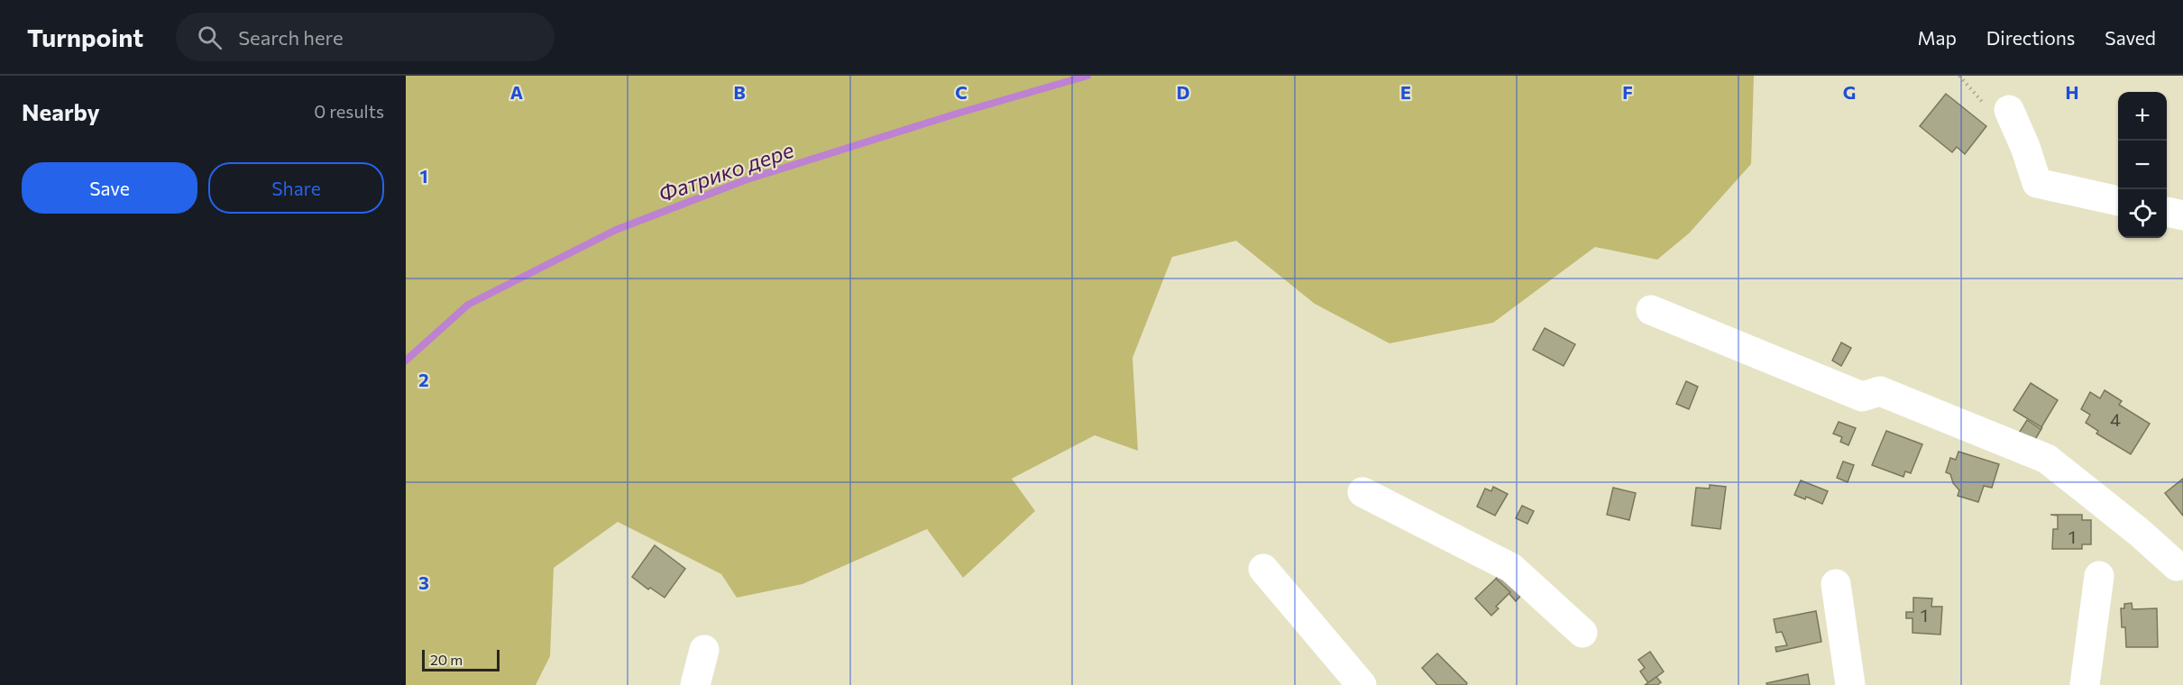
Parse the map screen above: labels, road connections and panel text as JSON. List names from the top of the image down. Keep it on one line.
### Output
{"water":["Фатрико дере"],"house_numbers":["4","1","1"],"scale_bar":"20 m","page":{"header":"Turnpoint","search":"Search here","nav":["Map","Directions","Saved"],"heading":["Nearby","0 results"],"map_buttons":["+","−"],"buttons":["Save","Share"],"scale":"20 m"},"grid":{"columns":["A","B","C","D","E","F","G","H"],"rows":["1","2","3"]}}
